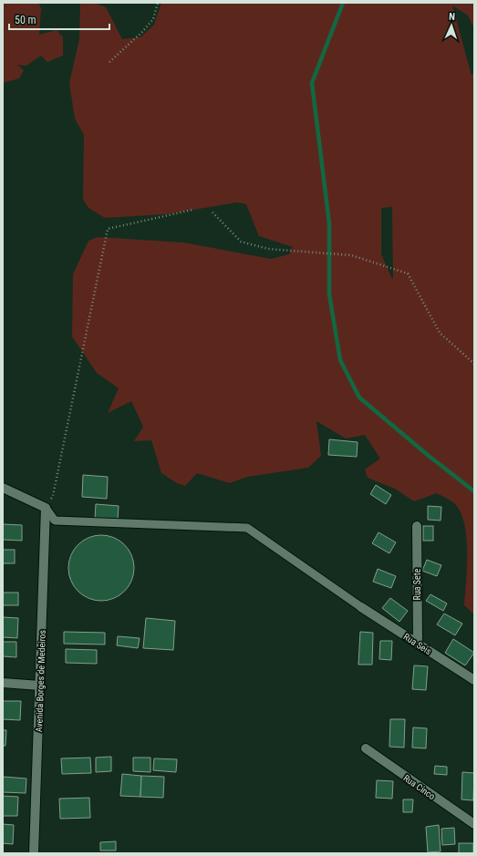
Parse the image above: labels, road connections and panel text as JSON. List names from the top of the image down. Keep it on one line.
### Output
{"streets":{"street":["Rua Sete","Rua Seis","Avenida Borges de Medeiros","Rua Cinco"]},"crossings":[["Rua Sete","Rua Seis"]],"scale_bar":"50 m","north":"top"}
